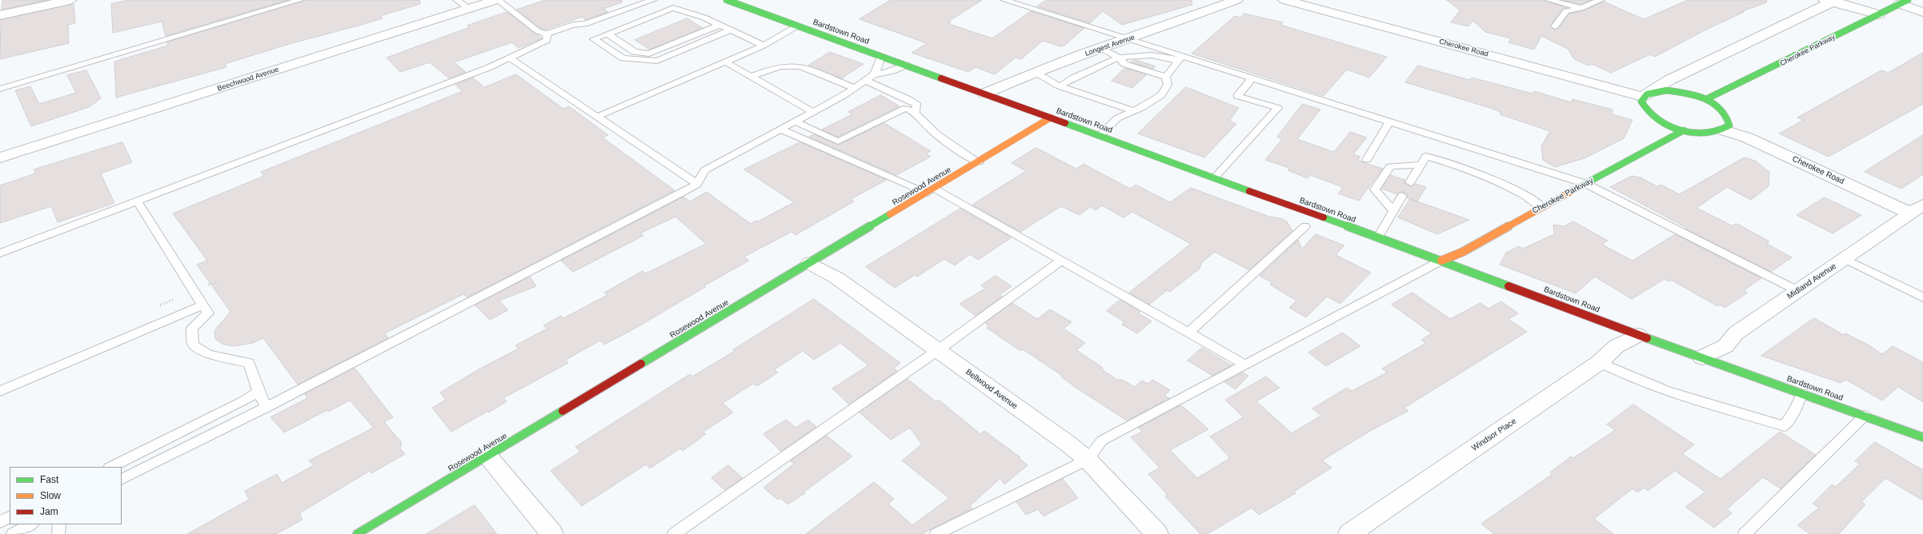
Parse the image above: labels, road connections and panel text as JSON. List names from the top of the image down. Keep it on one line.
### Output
{"streets":{"main road":["Bardstown Road","Cherokee Parkway","Rosewood Avenue"],"street":["Longest Avenue","Cherokee Road","Beechwood Avenue","Midland Avenue","Bellwood Avenue","Windsor Place"]},"crossings":[["Bardstown Road","Longest Avenue"],["Bardstown Road","Cherokee Parkway"],["Bardstown Road","Rosewood Avenue"],["Bardstown Road","Midland Avenue"],["Bardstown Road","Windsor Place"],["Cherokee Road","Midland Avenue"],["Rosewood Avenue","Bellwood Avenue"]],"legend":["Fast","Slow","Jam"]}
